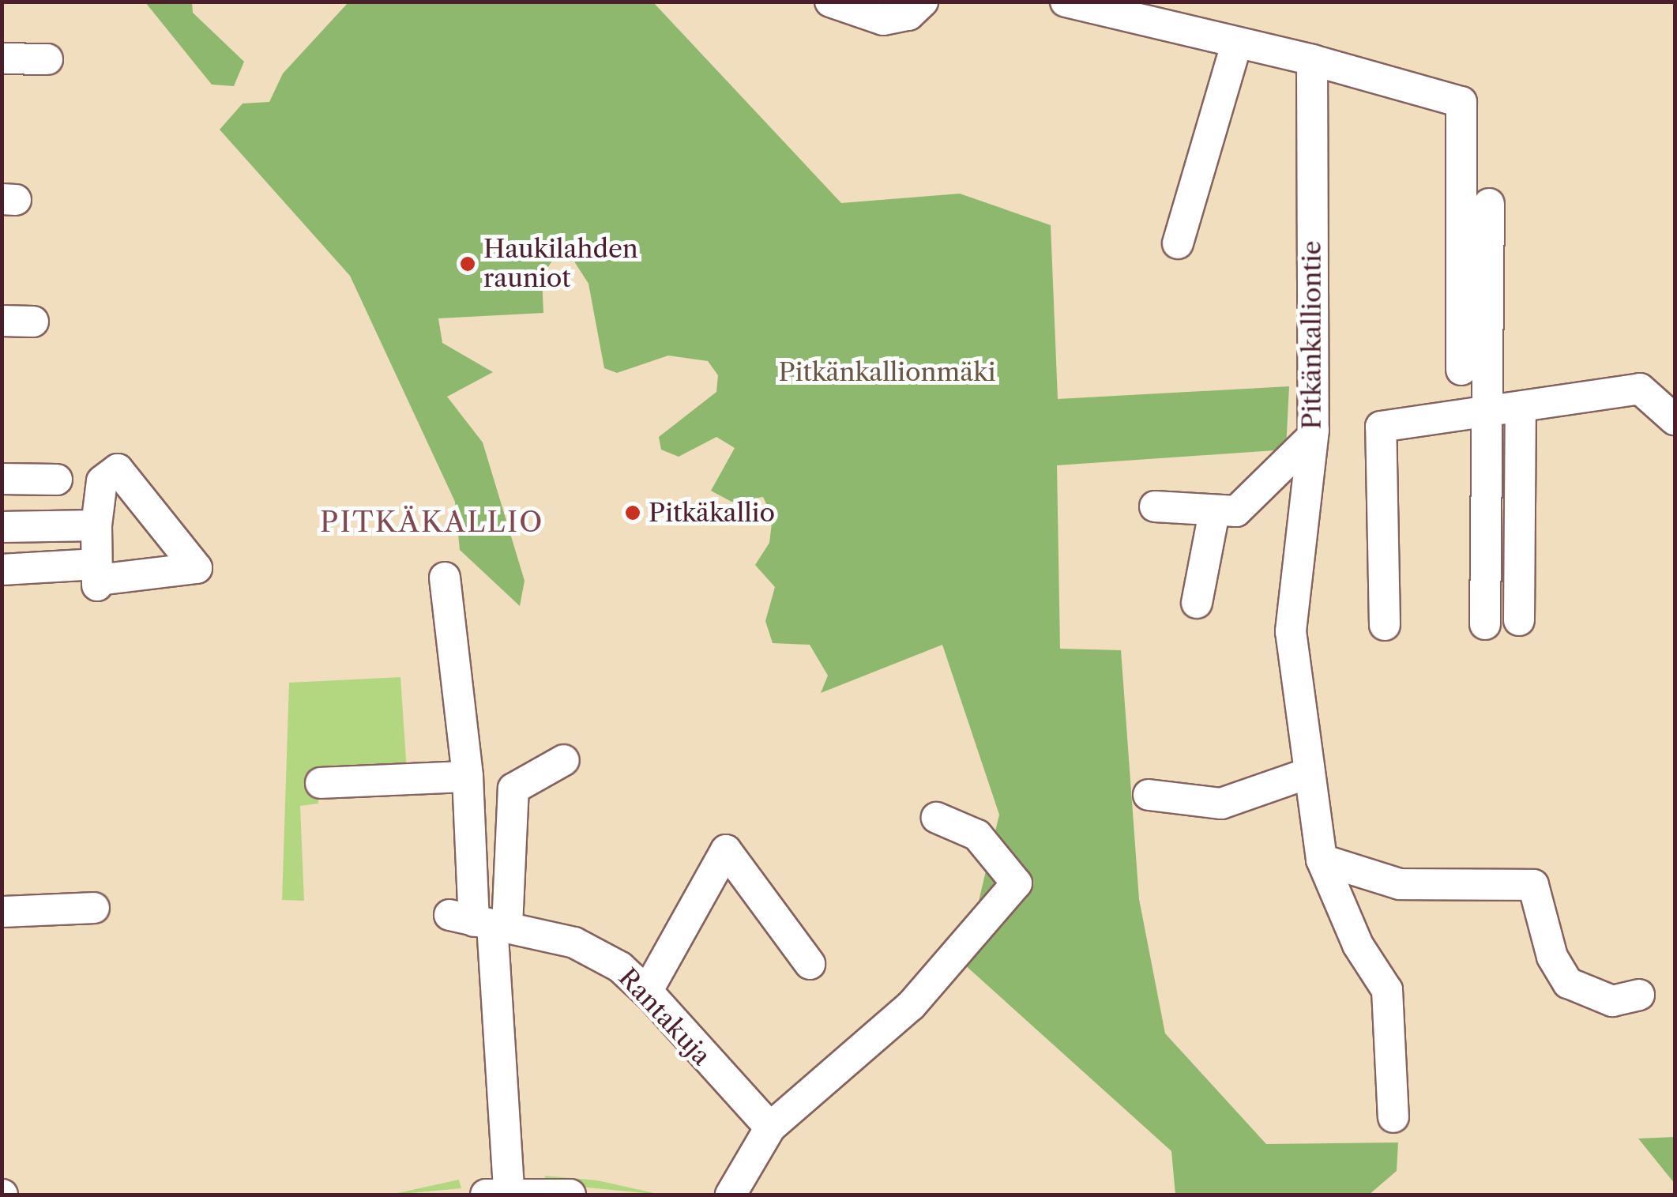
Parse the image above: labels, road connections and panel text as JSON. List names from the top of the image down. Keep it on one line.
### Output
{"streets":{"street":["Pitkänkalliontie","Rantakuja"]},"districts":["PITKÄKALLIO"],"parks":["Pitkänkallionmäki"],"places":["Haukilahden rauniot","Pitkäkallio"]}
